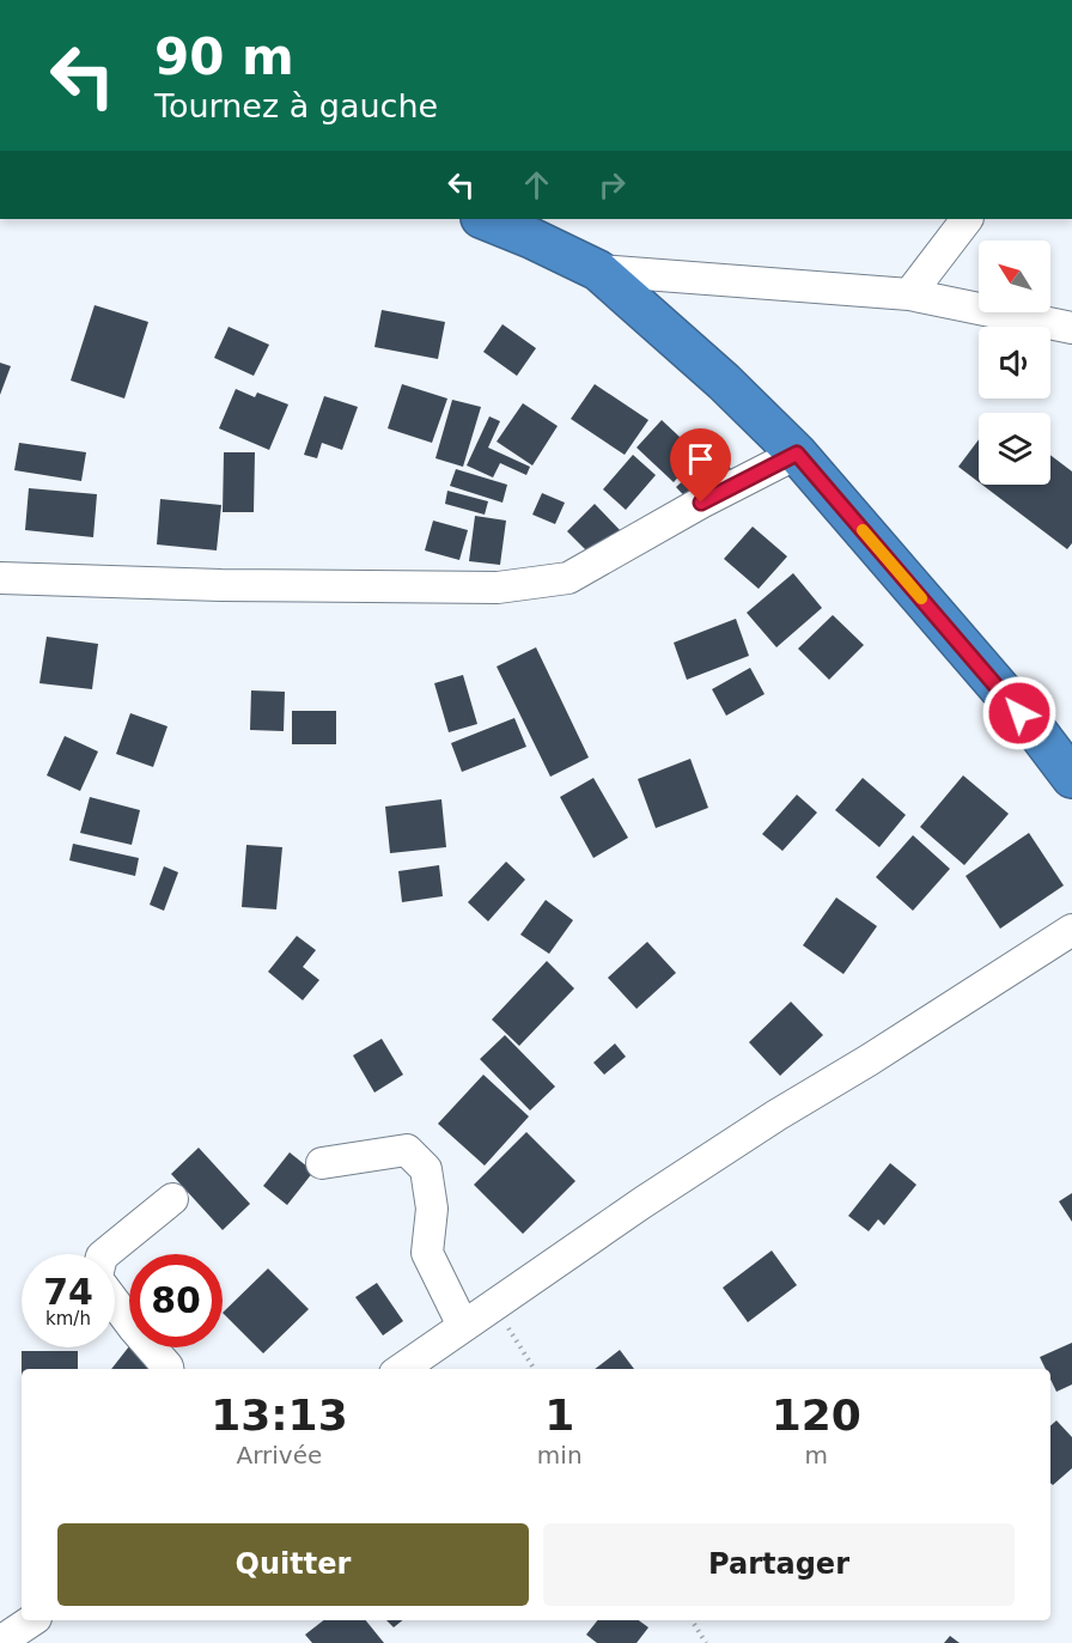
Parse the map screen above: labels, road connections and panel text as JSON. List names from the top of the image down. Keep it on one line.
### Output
{"north":"top left","page":{"turn":["90 m","Tournez à gauche"],"speed":"74 km/h","limit":"80","eta":["13:13","Arrivée","1","min","120","m"],"buttons":["Quitter","Partager"]}}
